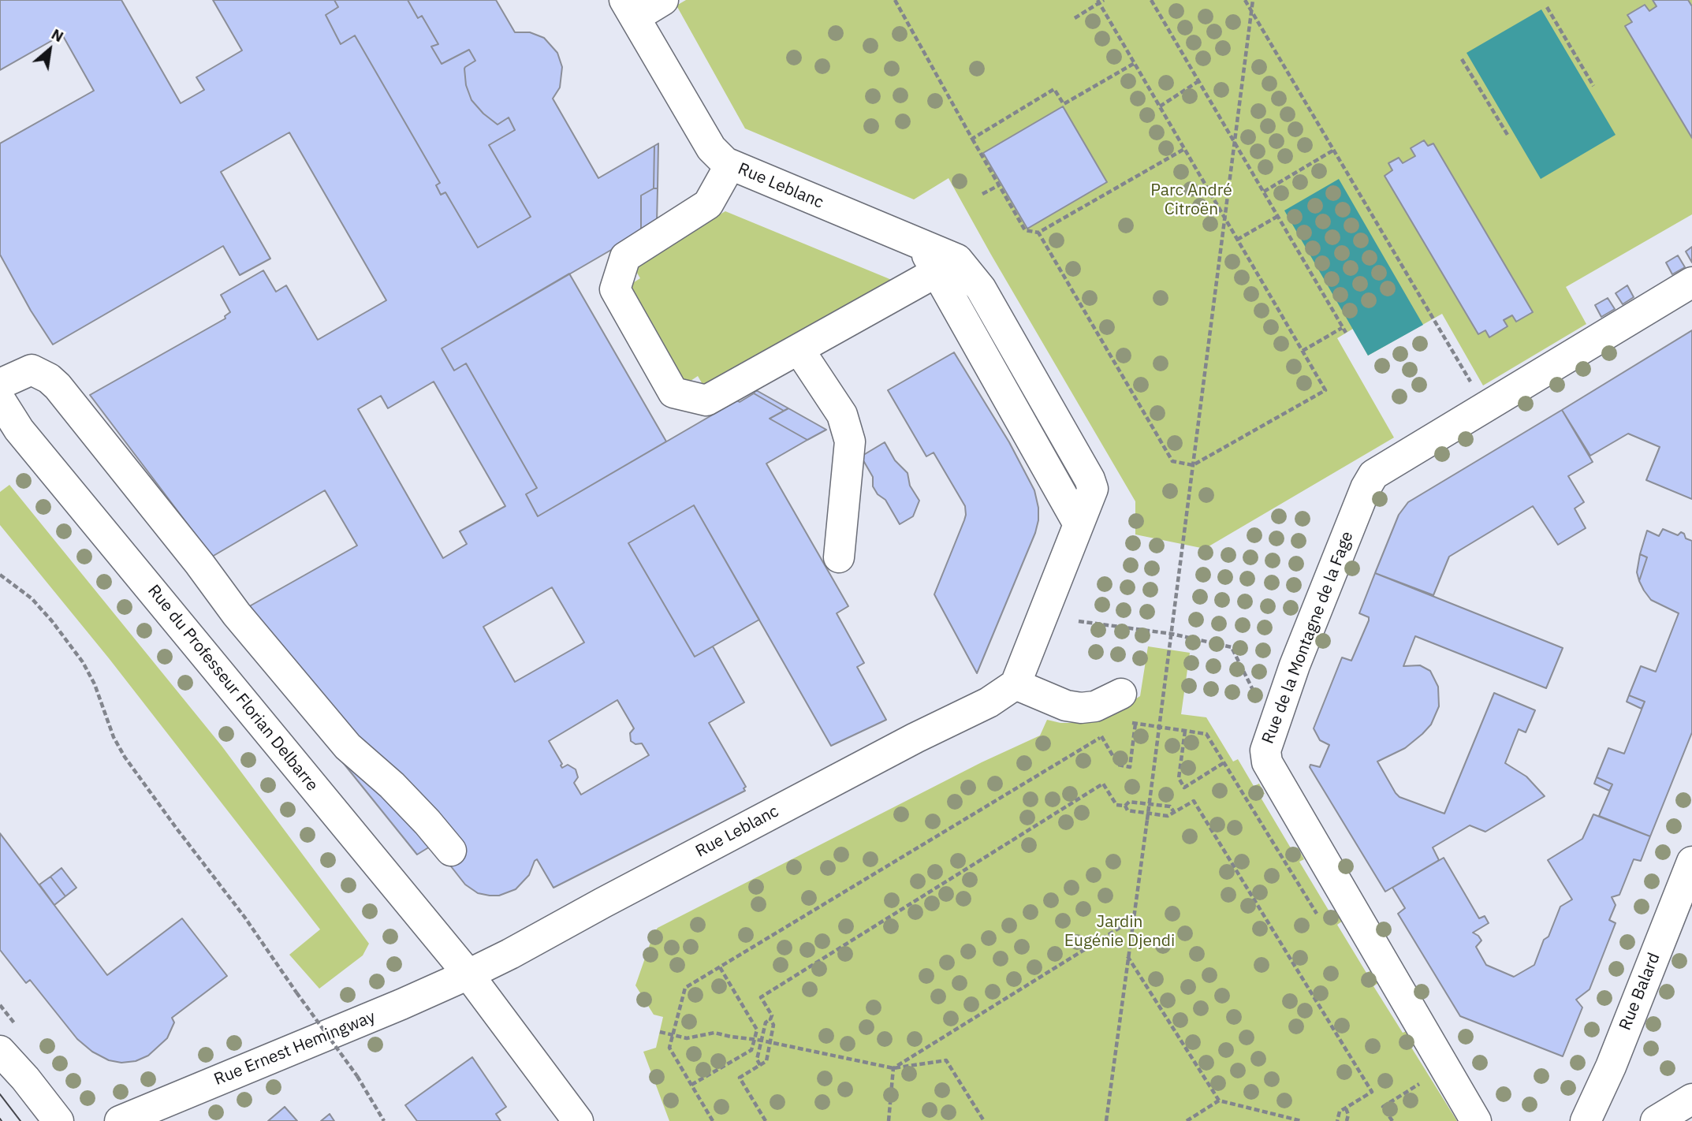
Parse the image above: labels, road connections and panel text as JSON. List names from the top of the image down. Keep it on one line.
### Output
{"streets":{"street":["Rue Leblanc","Rue de la Montagne de la Fage","Rue du Professeur Florian Delbarre","Rue Balard","Rue Ernest Hemingway"]},"crossings":[["Rue Leblanc","Rue du Professeur Florian Delbarre"],["Rue Leblanc","Rue Ernest Hemingway"],["Rue du Professeur Florian Delbarre","Rue Ernest Hemingway"]],"parks":["Parc André Citroën","Jardin Eugénie Djendi"],"north":"top right"}
